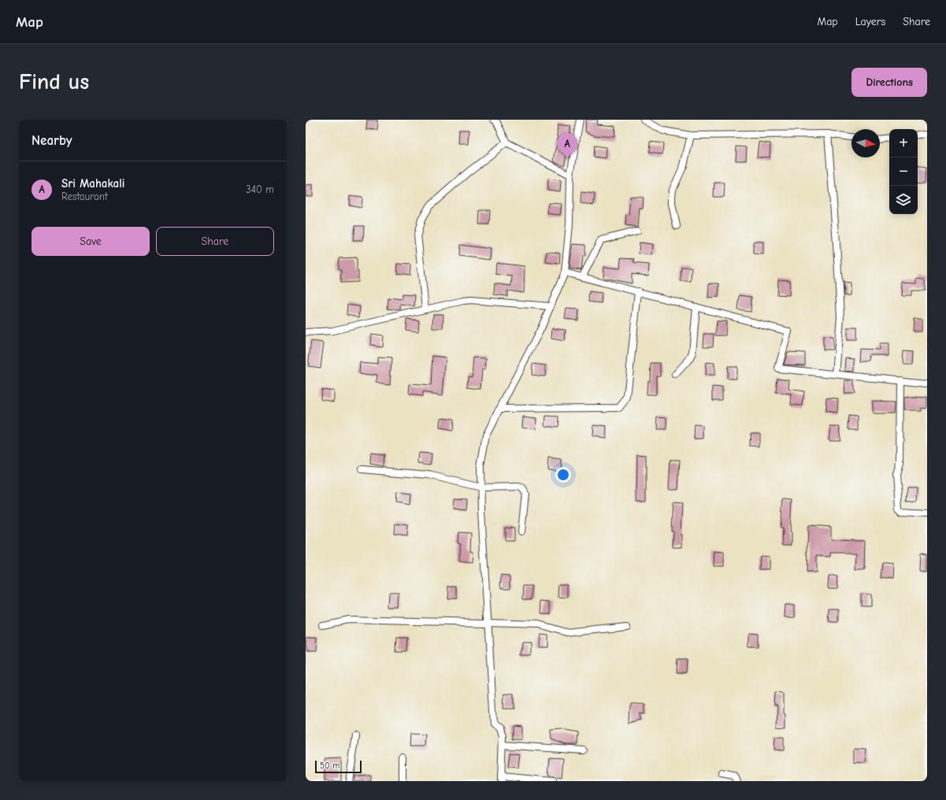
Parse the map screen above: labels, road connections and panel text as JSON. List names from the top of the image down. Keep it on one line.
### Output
{"scale_bar":"50 m","north":"right","page":{"header":"Map","nav":["Map","Layers","Share"],"buttons":["Directions",["Save","Share"]],"title":"Find us","heading":"Nearby","map_buttons":["+","−"],"pins":"A","list":[{"mark":"A","name":"Sri Mahakali","note":"Restaurant","value":"340 m"}],"scale":"50 m"}}
